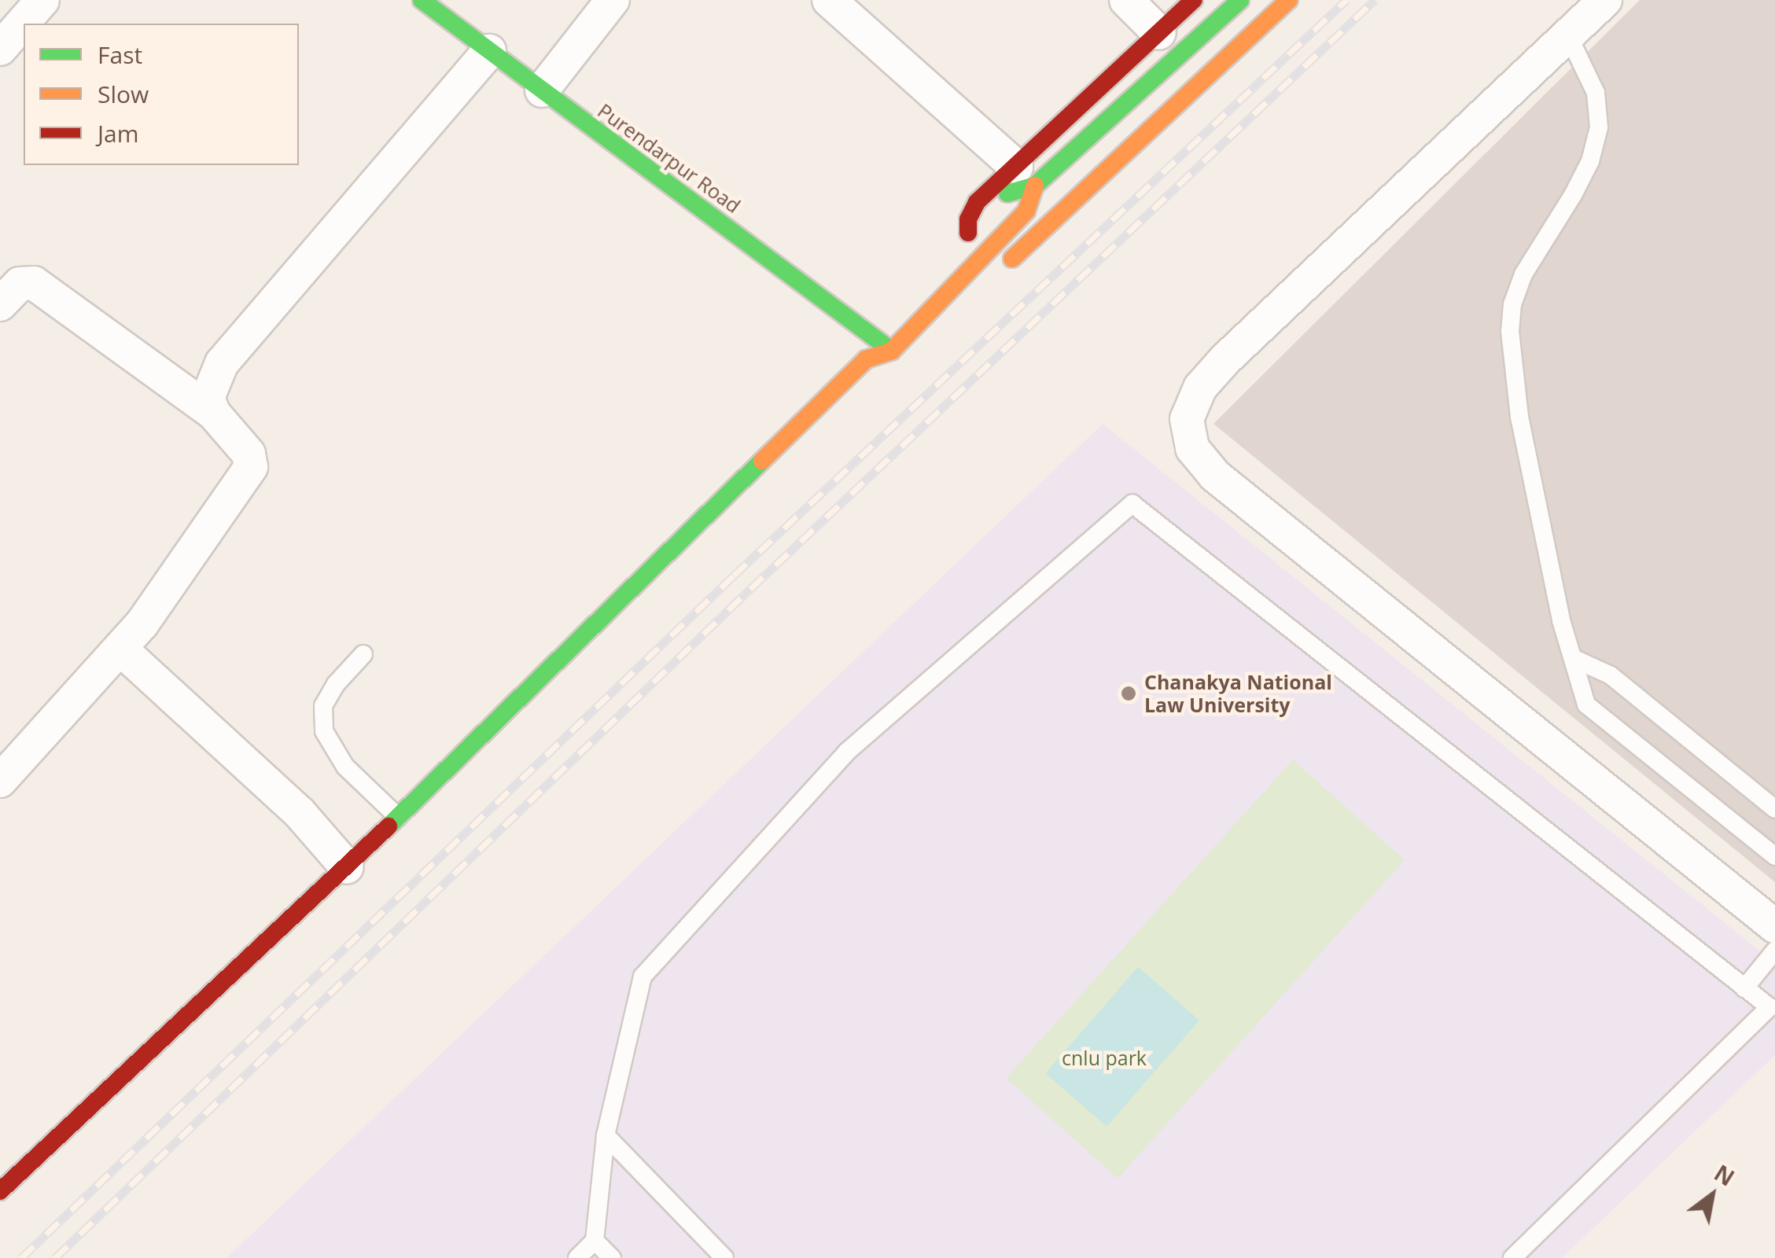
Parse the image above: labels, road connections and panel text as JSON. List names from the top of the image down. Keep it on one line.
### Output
{"streets":{"street":["Purendarpur Road"]},"parks":["cnlu park"],"places":["Chanakya National Law University"],"legend":["Fast","Slow","Jam"],"north":"top right"}
